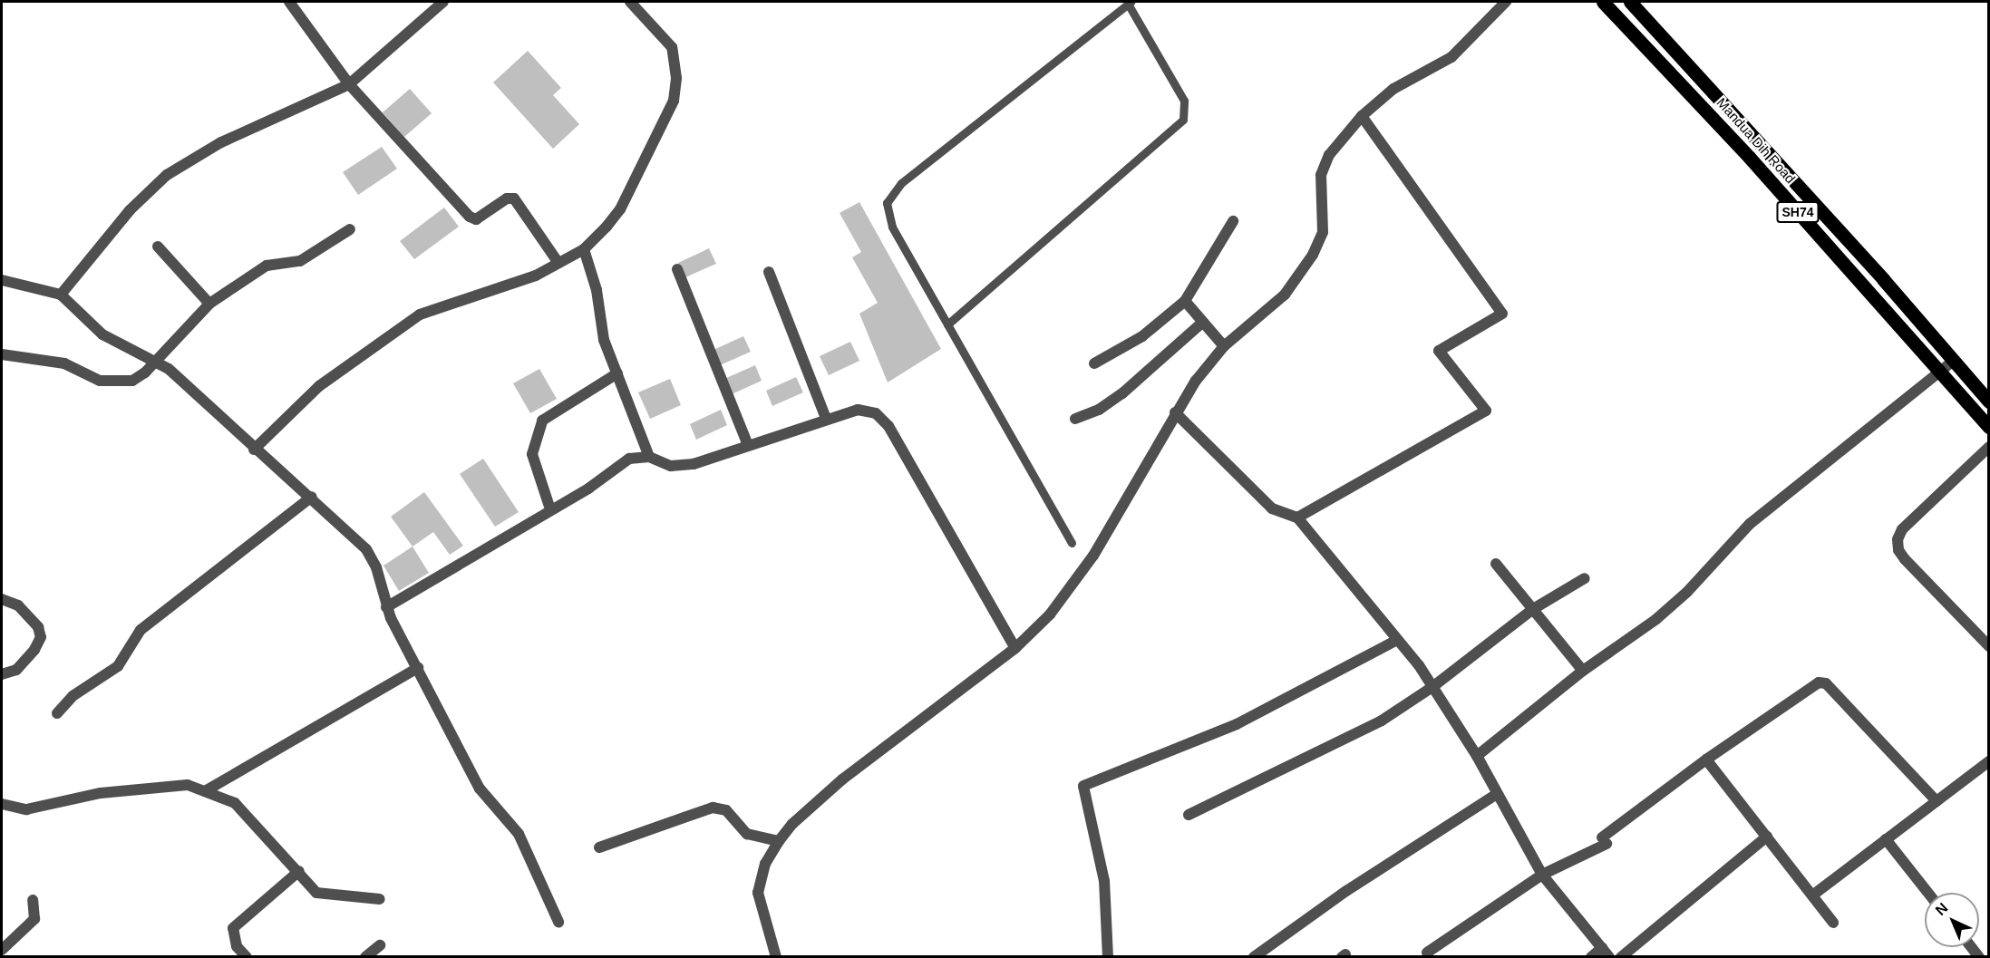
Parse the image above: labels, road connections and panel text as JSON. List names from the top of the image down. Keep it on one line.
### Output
{"streets":{"main road":["Mandua Dih Road","SH74"]},"north":"top left"}
